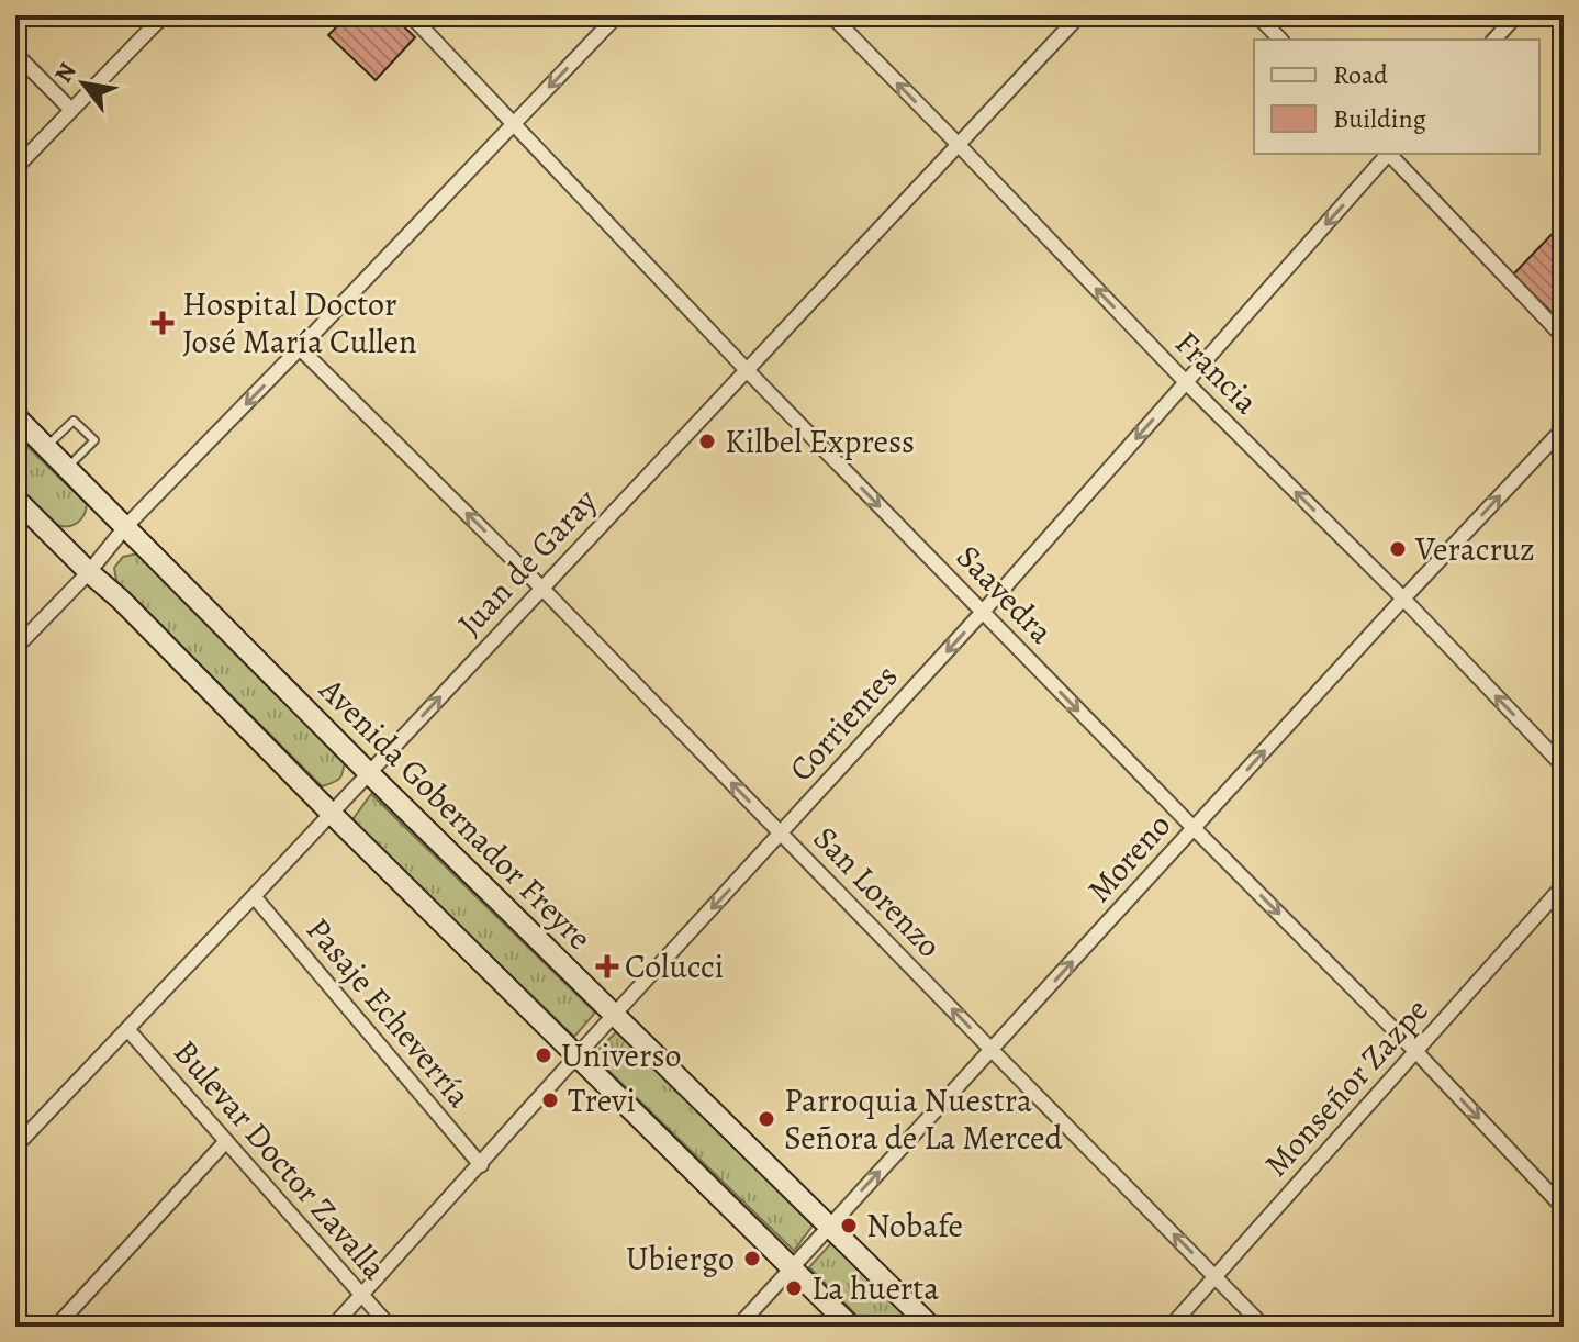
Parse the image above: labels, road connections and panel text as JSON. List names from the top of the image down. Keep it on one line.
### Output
{"streets":{"main road":["Avenida Gobernador Freyre"],"street":["Francia","Juan de Garay","Saavedra","Corrientes","Moreno","San Lorenzo","Pasaje Echeverría","Monseñor Zazpe","Bulevar Doctor Zavalla"]},"crossings":[["Francia","Juan de Garay"],["Francia","Corrientes"],["Francia","Moreno"],["Juan de Garay","Saavedra"],["Juan de Garay","Avenida Gobernador Freyre"],["Juan de Garay","San Lorenzo"],["Juan de Garay","Pasaje Echeverría"],["Juan de Garay","Bulevar Doctor Zavalla"],["Saavedra","Corrientes"],["Saavedra","Moreno"],["Saavedra","Monseñor Zazpe"],["Corrientes","Avenida Gobernador Freyre"],["Corrientes","San Lorenzo"],["Corrientes","Pasaje Echeverría"],["Corrientes","Bulevar Doctor Zavalla"],["Avenida Gobernador Freyre","Moreno"],["Moreno","San Lorenzo"],["San Lorenzo","Monseñor Zazpe"]],"one_way":["Francia","Saavedra","Corrientes","Moreno","San Lorenzo"],"places":{"health":["Hospital Doctor José María Cullen","Colucci"],"other":["Kilbel Express","Veracruz","Universo","Trevi","Parroquia Nuestra Señora de La Merced","Nobafe","Ubiergo","La huerta"]},"legend":["Road","Building"],"north":"top left"}
